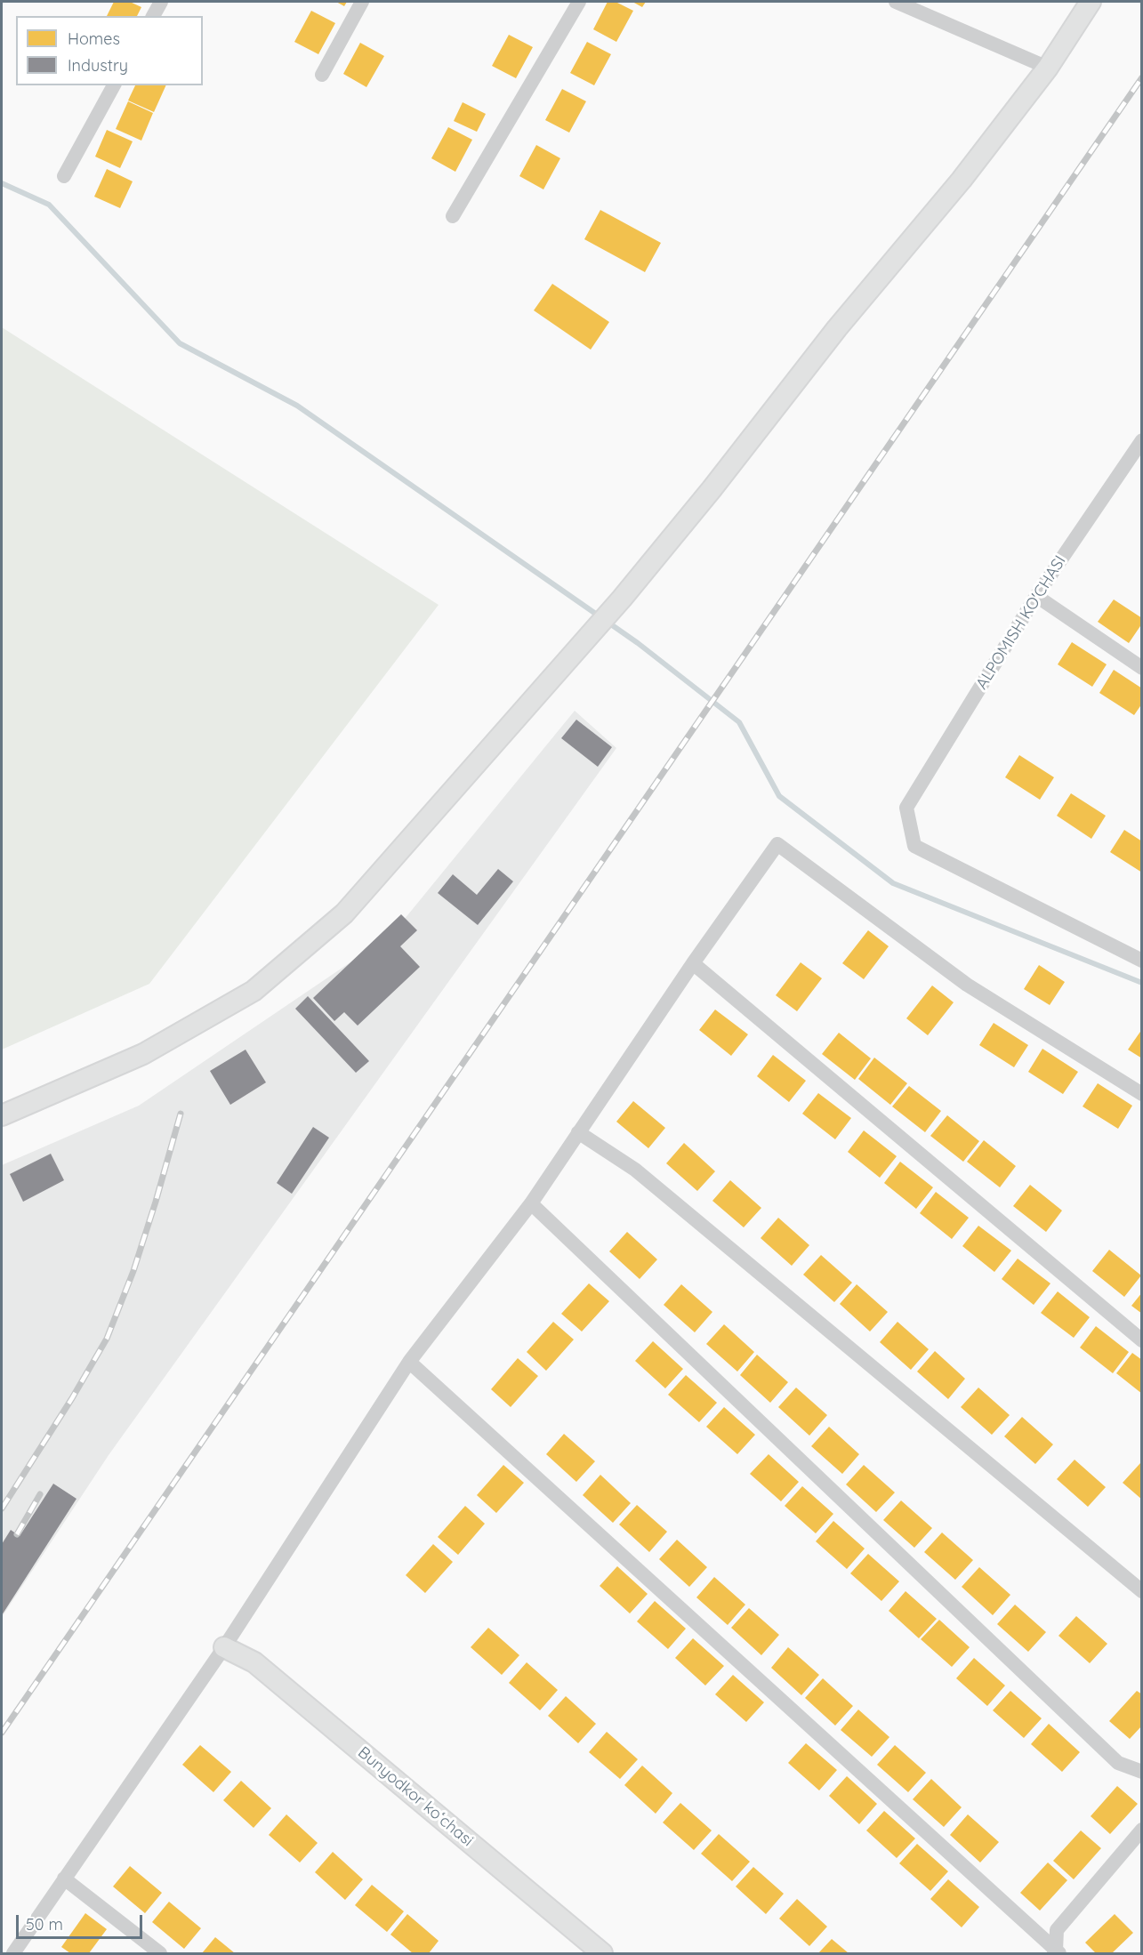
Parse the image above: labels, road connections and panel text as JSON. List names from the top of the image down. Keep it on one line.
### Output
{"streets":{"main road":["Bunyodkor koʻchasi"],"street":["ALPOMISH KO'CHASI"]},"legend":["Homes","Industry"],"scale_bar":"50 m"}
